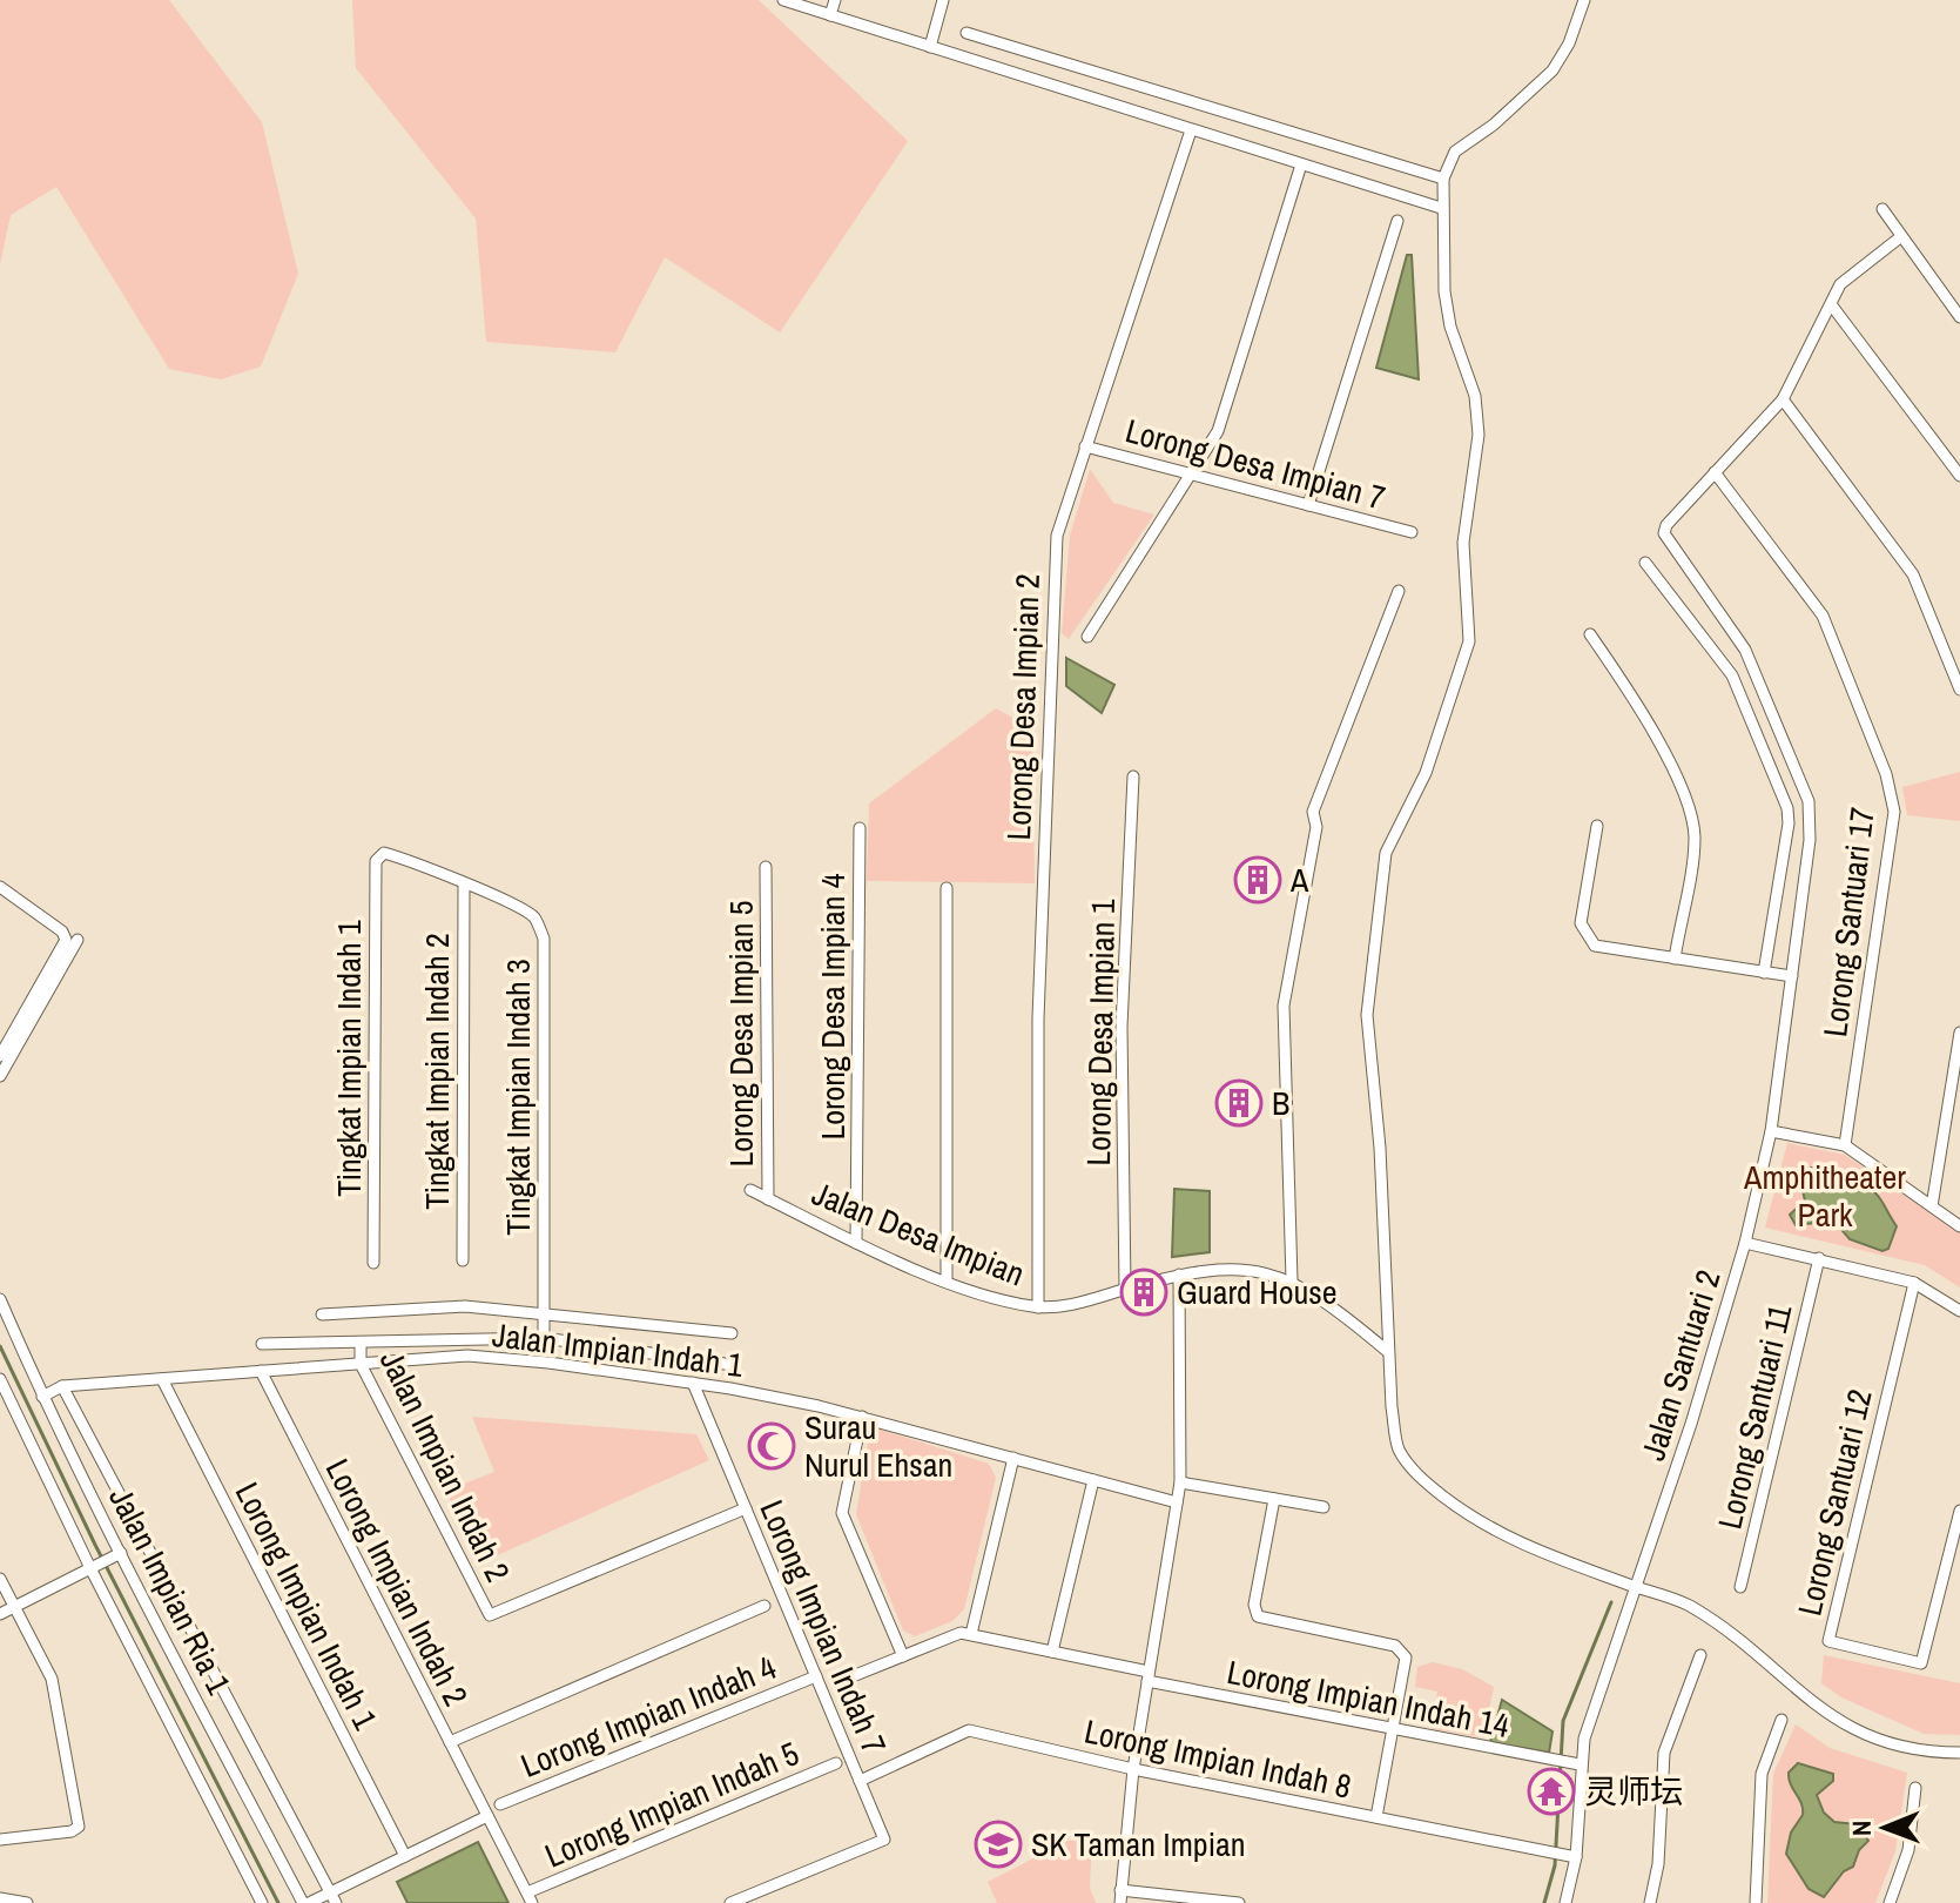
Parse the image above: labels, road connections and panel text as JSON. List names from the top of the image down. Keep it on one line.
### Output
{"streets":{"street":["Lorong Desa Impian 7","Lorong Desa Impian 2","Lorong Santuari 17","Lorong Desa Impian 4","Lorong Desa Impian 1","Lorong Desa Impian 5","Tingkat Impian Indah 1","Tingkat Impian Indah 2","Tingkat Impian Indah 3","Jalan Desa Impian","Jalan Impian Indah 1","Jalan Santuari 2","Lorong Santuari 11","Jalan Impian Indah 2","Lorong Santuari 12","Lorong Impian Indah 2","Jalan Impian Ria 1","Lorong Impian Indah 1","Lorong Impian Indah 7","Lorong Impian Indah 14","Lorong Impian Indah 4","Lorong Impian Indah 8","Lorong Impian Indah 5"]},"crossings":[["Lorong Desa Impian 7","Lorong Desa Impian 2"],["Lorong Desa Impian 2","Jalan Desa Impian"],["Lorong Santuari 17","Jalan Santuari 2"],["Lorong Desa Impian 4","Jalan Desa Impian"],["Lorong Desa Impian 1","Jalan Desa Impian"],["Lorong Desa Impian 5","Jalan Desa Impian"],["Tingkat Impian Indah 1","Tingkat Impian Indah 3"],["Tingkat Impian Indah 2","Tingkat Impian Indah 3"],["Tingkat Impian Indah 3","Jalan Impian Indah 1"],["Jalan Impian Indah 1","Jalan Impian Indah 2"],["Jalan Impian Indah 1","Lorong Impian Indah 2"],["Jalan Impian Indah 1","Jalan Impian Ria 1"],["Jalan Impian Indah 1","Lorong Impian Indah 1"],["Jalan Impian Indah 1","Lorong Impian Indah 7"],["Jalan Santuari 2","Lorong Impian Indah 14"],["Jalan Santuari 2","Lorong Impian Indah 8"],["Jalan Impian Indah 2","Lorong Impian Indah 7"],["Lorong Impian Indah 2","Lorong Impian Indah 5"],["Lorong Impian Indah 7","Lorong Impian Indah 4"],["Lorong Impian Indah 7","Lorong Impian Indah 8"]],"parks":["Amphitheater Park"],"places":{"building":["A","B","Guard House"],"mosque":["Surau Nurul Ehsan"],"temple":["灵师坛"],"school or university":["SK Taman Impian"]},"north":"left"}
